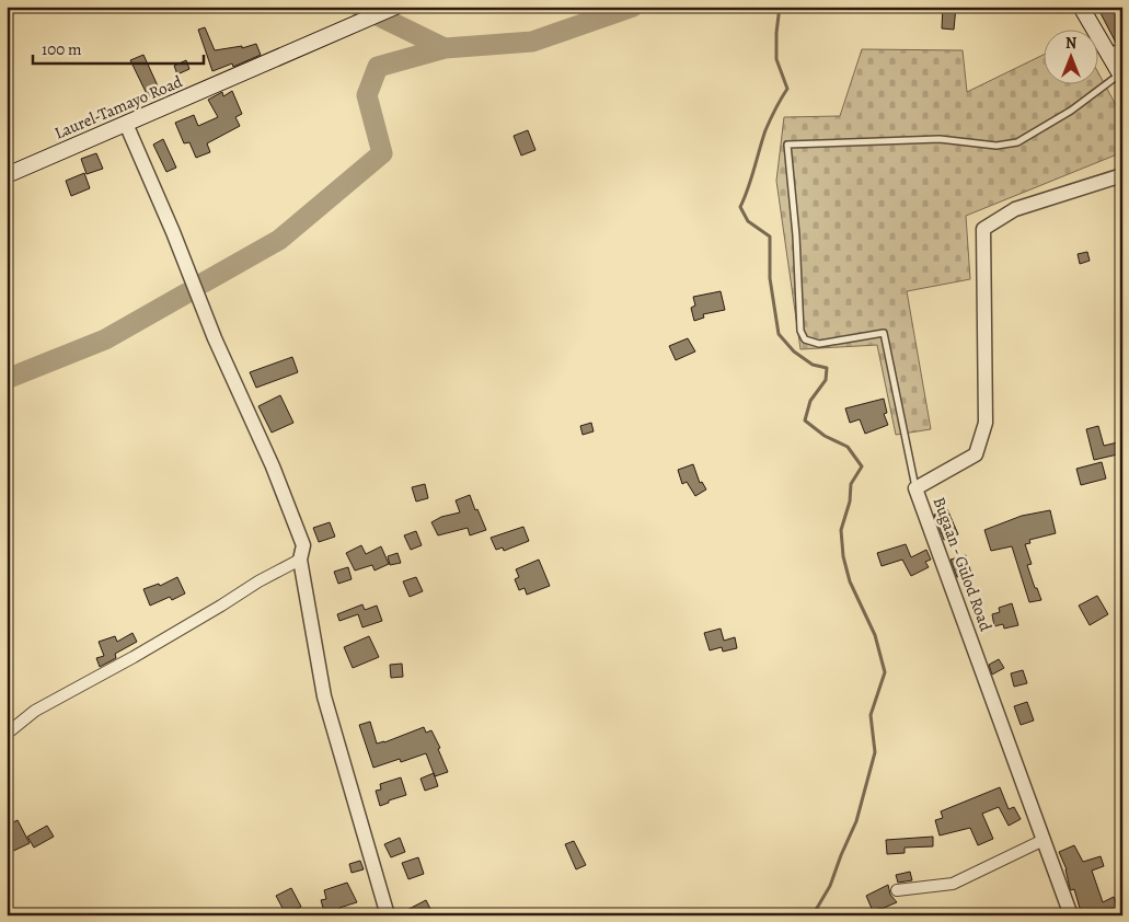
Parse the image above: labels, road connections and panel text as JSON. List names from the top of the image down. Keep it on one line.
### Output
{"streets":{"main road":["Laurel-Tamayo Road"],"street":["Bugaan - Gulod Road"]},"scale_bar":"100 m","north":"top"}
